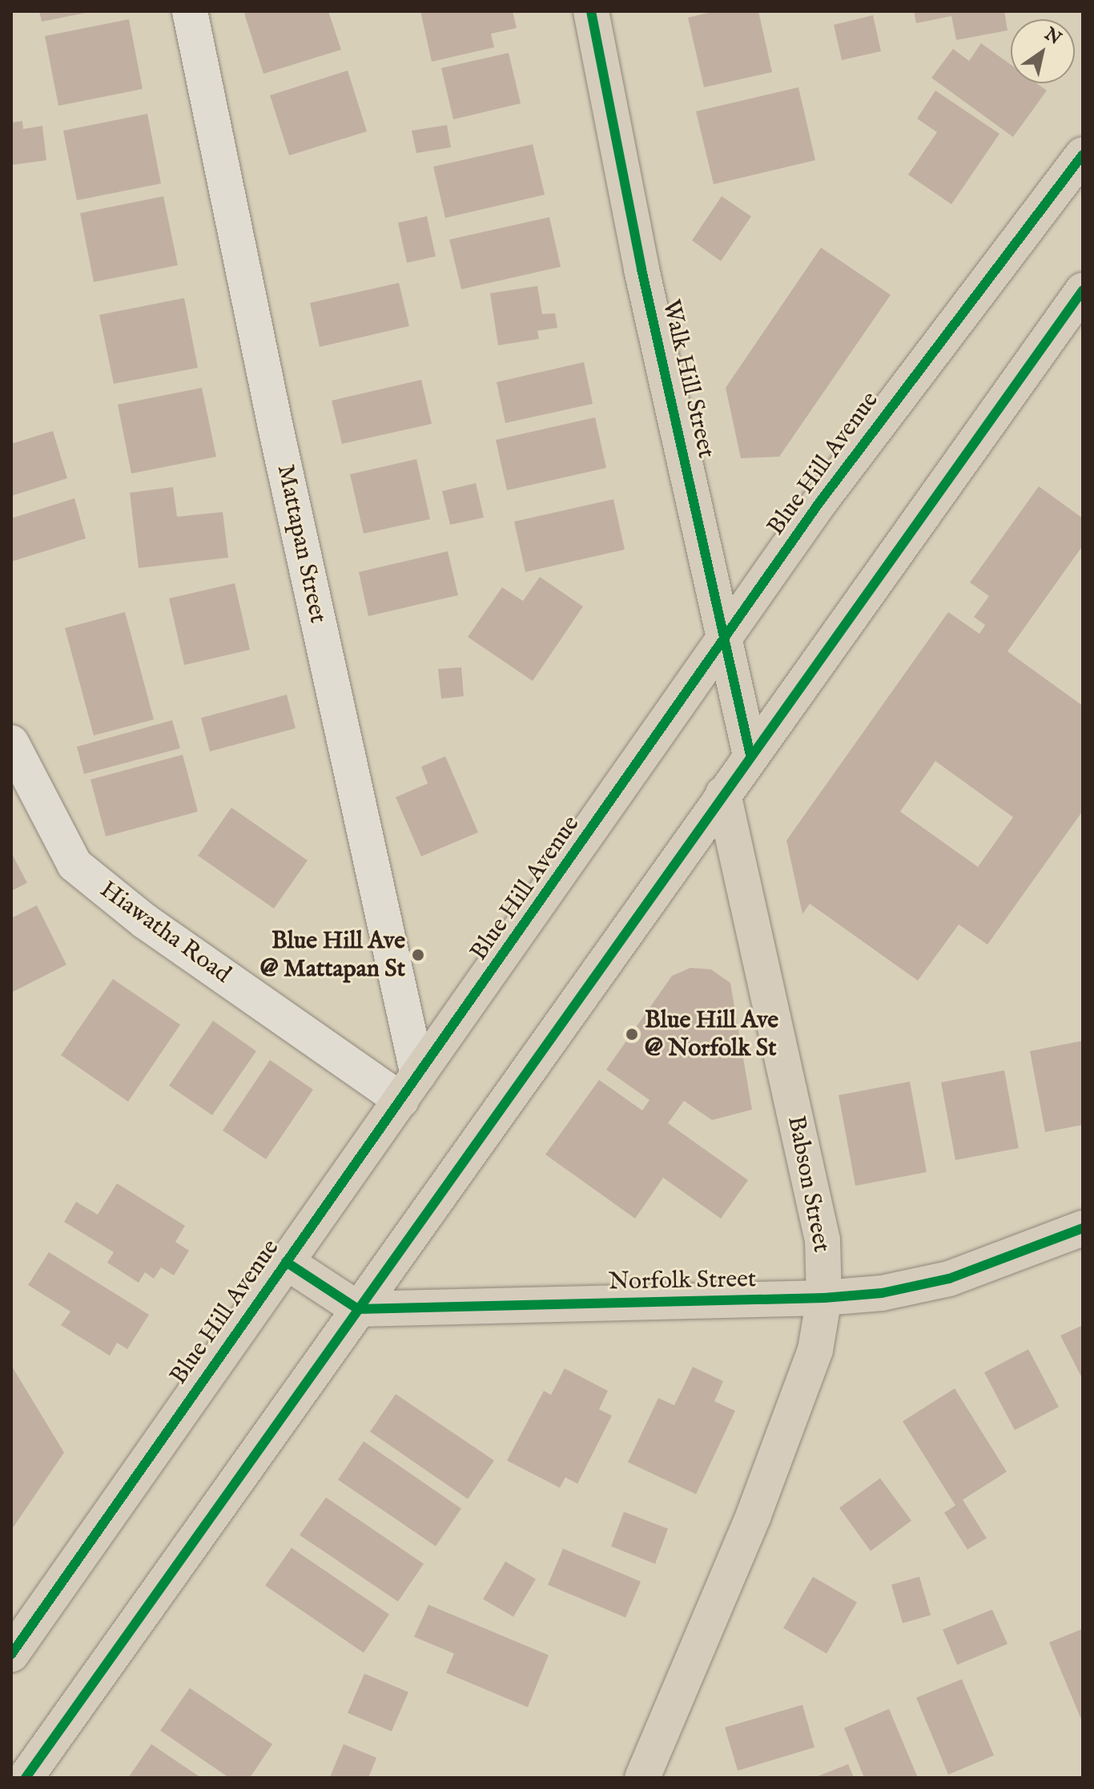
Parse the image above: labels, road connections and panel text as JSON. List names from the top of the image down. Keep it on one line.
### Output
{"streets":{"main road":["Walk Hill Street","Blue Hill Avenue","Babson Street","Norfolk Street"],"street":["Mattapan Street","Hiawatha Road"]},"crossings":[["Walk Hill Street","Blue Hill Avenue"],["Blue Hill Avenue","Mattapan Street"],["Blue Hill Avenue","Hiawatha Road"],["Mattapan Street","Hiawatha Road"],["Babson Street","Norfolk Street"]],"places":["Blue Hill Ave @ Mattapan St","Blue Hill Ave @ Norfolk St"],"north":"top right"}
